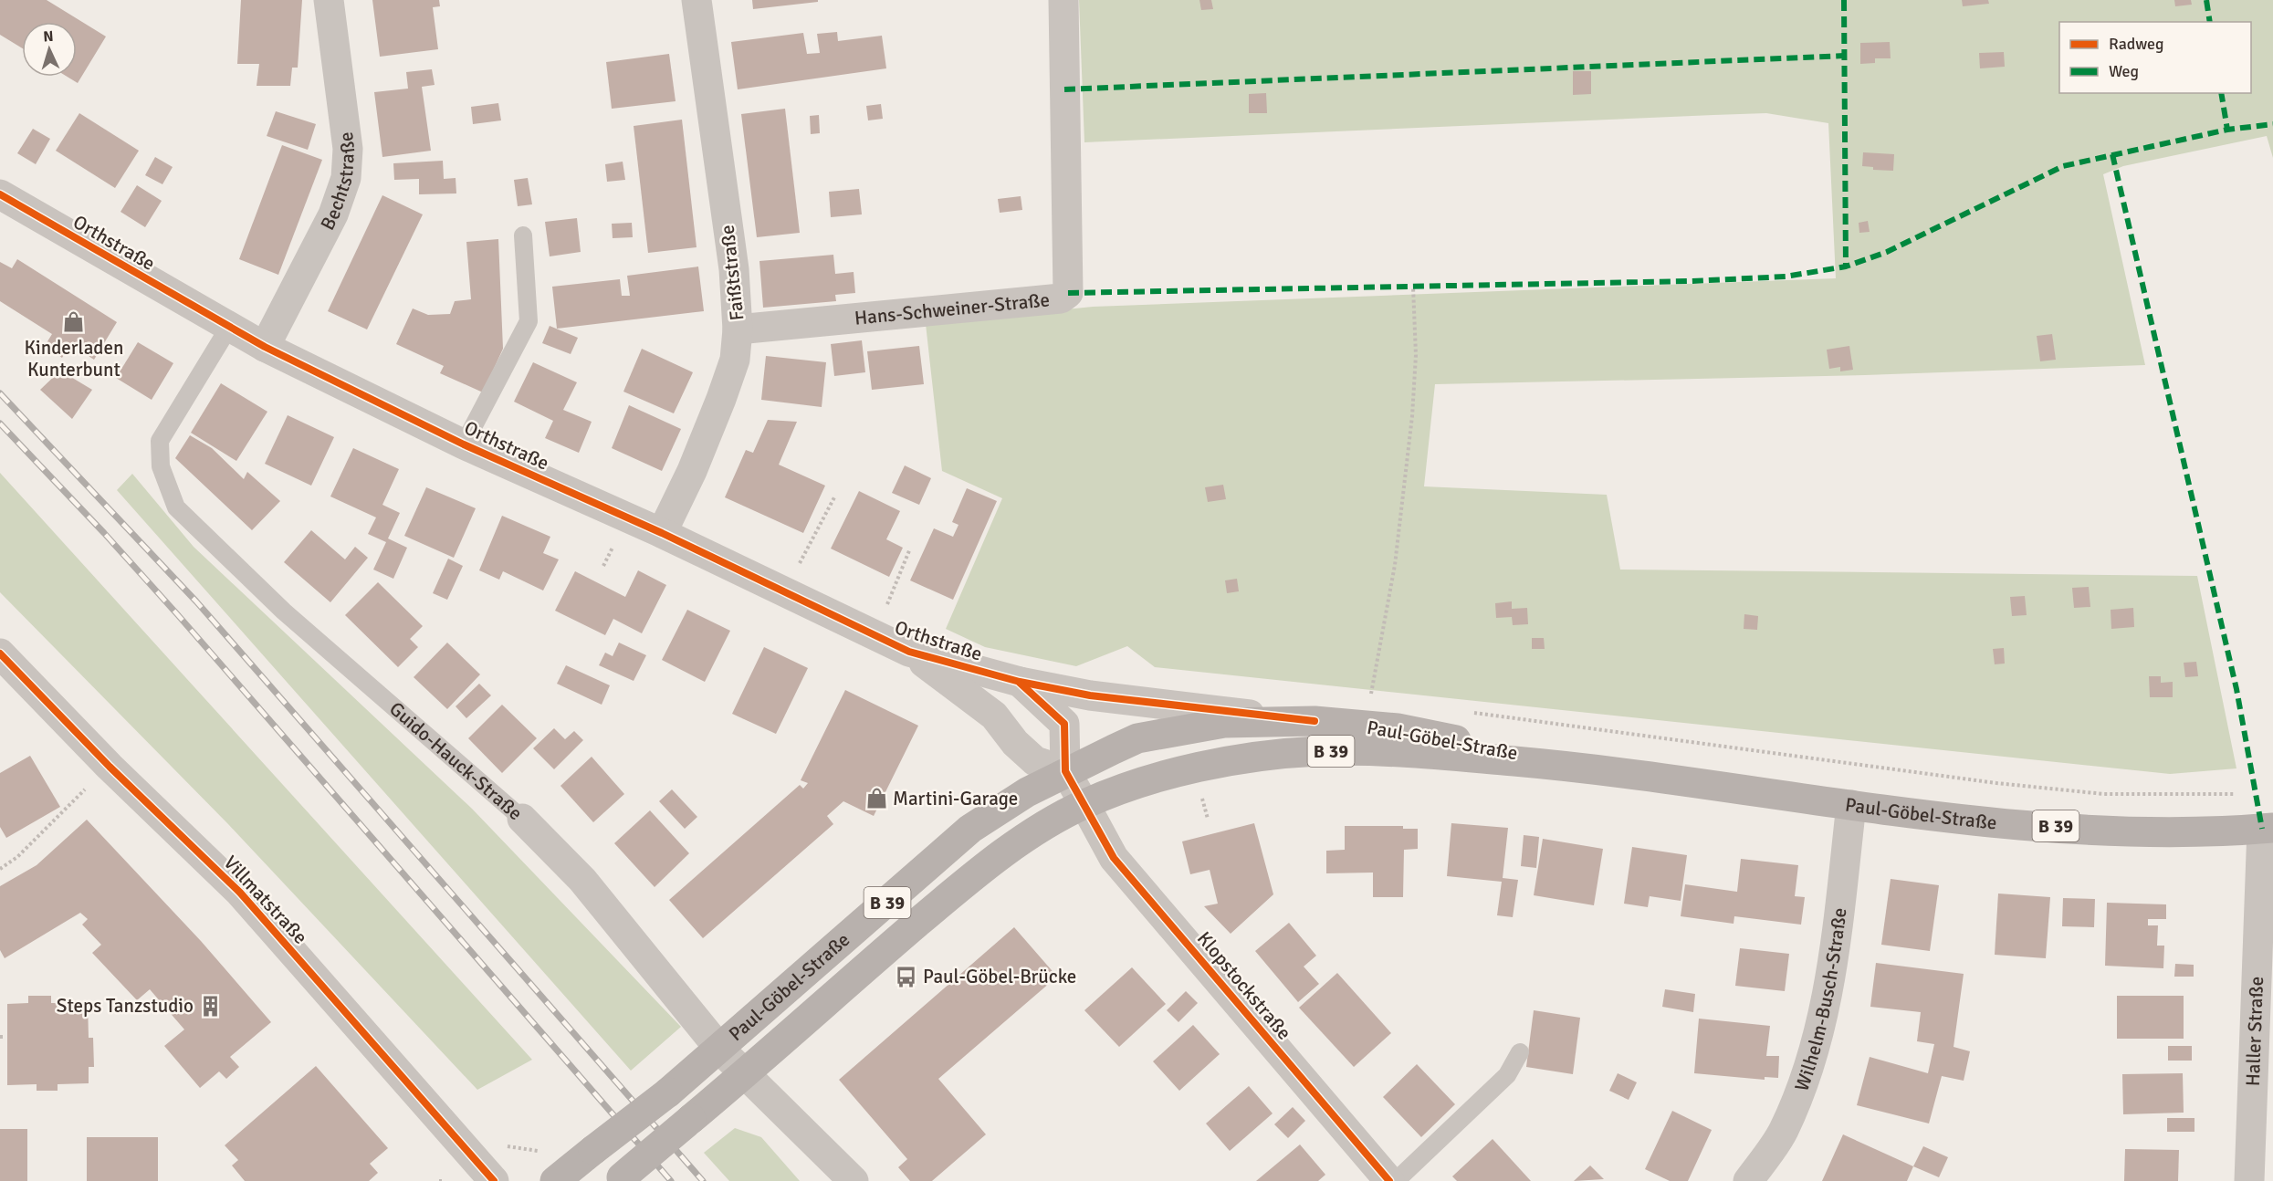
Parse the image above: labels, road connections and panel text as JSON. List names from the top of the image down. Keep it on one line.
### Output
{"streets":{"main road":["Paul-Göbel-Straße","B 39"],"street":["Bechtstraße","Orthstraße","Faißtstraße","Hans-Schweiner-Straße","Guido-Hauck-Straße","Villmatstraße","Klopstockstraße","Wilhelm-Busch-Straße","Haller Straße"]},"crossings":[["Bechtstraße","Orthstraße"],["Orthstraße","Faißtstraße"],["Orthstraße","Paul-Göbel-Straße"],["Orthstraße","Guido-Hauck-Straße"],["Orthstraße","Klopstockstraße"],["Faißtstraße","Hans-Schweiner-Straße"],["Paul-Göbel-Straße","Guido-Hauck-Straße"],["Paul-Göbel-Straße","Klopstockstraße"],["Paul-Göbel-Straße","Wilhelm-Busch-Straße"],["Paul-Göbel-Straße","Haller Straße"]],"places":{"shop":["Kinderladen Kunterbunt","Martini-Garage"],"bus stop":["Paul-Göbel-Brücke"],"building":["Steps Tanzstudio"]},"legend":["Radweg","Weg"],"north":"top"}
